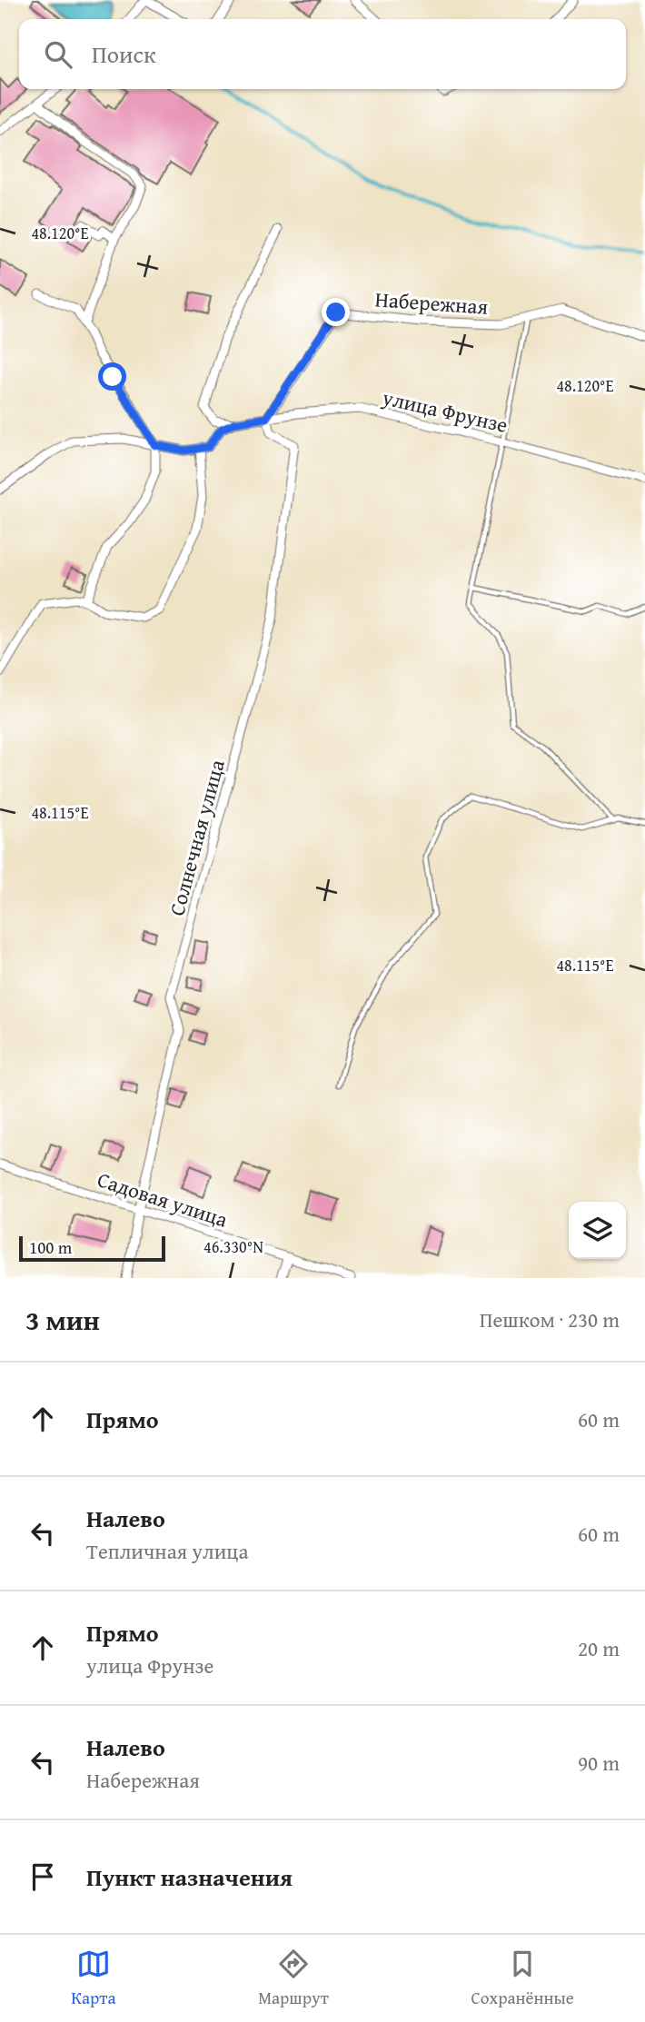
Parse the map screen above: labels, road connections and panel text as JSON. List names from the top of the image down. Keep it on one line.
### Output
{"streets":{"street":["Набережная","улица Фрунзе","Солнечная улица","Садовая улица"]},"crossings":[["Набережная","улица Фрунзе"],["Набережная","Солнечная улица"],["улица Фрунзе","Солнечная улица"],["Солнечная улица","Садовая улица"]],"scale_bar":"100 m","page":{"search":"Поиск","scale":"100 m","heading":["3 мин","Пешком · 230 m"],"list":[["Прямо","60 m"],["Налево","Тепличная улица","60 m"],["Прямо","улица Фрунзе","20 m"],["Налево","Набережная","90 m"],"Пункт назначения"],"nav":["Карта","Маршрут","Сохранённые"]},"coordinates":["48.120°E","48.115°E","46.330°N"]}
